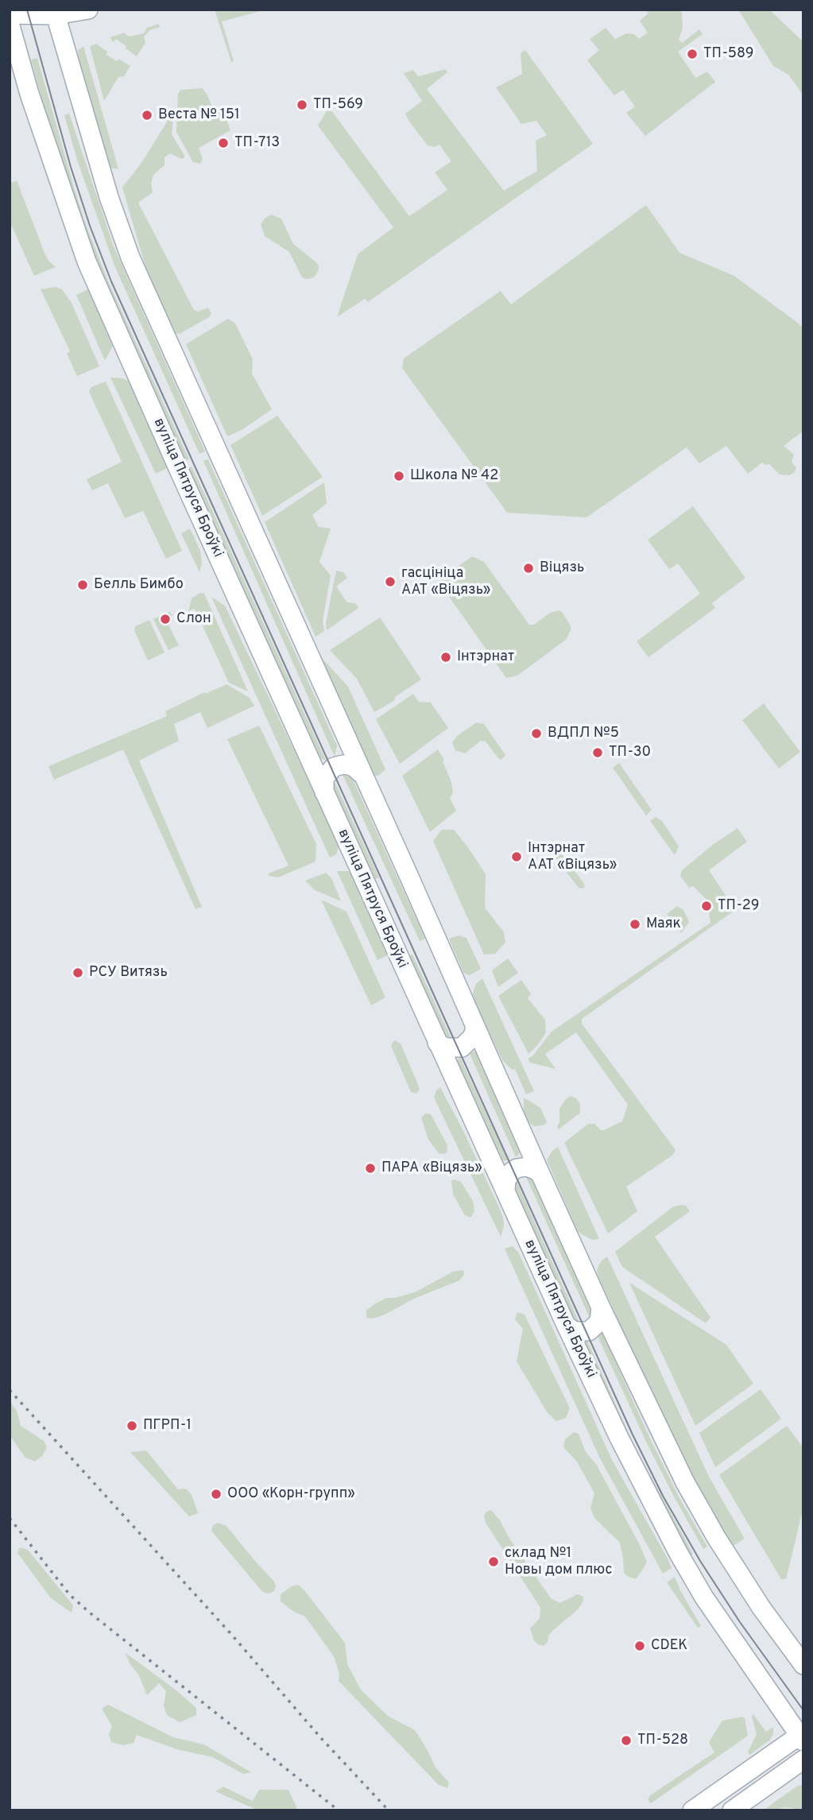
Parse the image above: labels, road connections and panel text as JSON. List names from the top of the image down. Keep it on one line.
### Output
{"streets":{"main road":["вуліца Пятруся Броўкі"]},"places":["ТП-589","ТП-569","Веста № 151","ТП-713","Школа № 42","Віцязь","гасцініца ААТ «Віцязь»","Белль Бимбо","Слон","Інтэрнат","ВДПЛ №5","ТП-30","Інтэрнат ААТ «Віцязь»","ТП-29","Маяк","РСУ Витязь","ПАРА «Віцязь»","ПГРП-1","ООО «Корн-групп»","склад №1 Новы дом плюс","CDEK","ТП-528"]}
